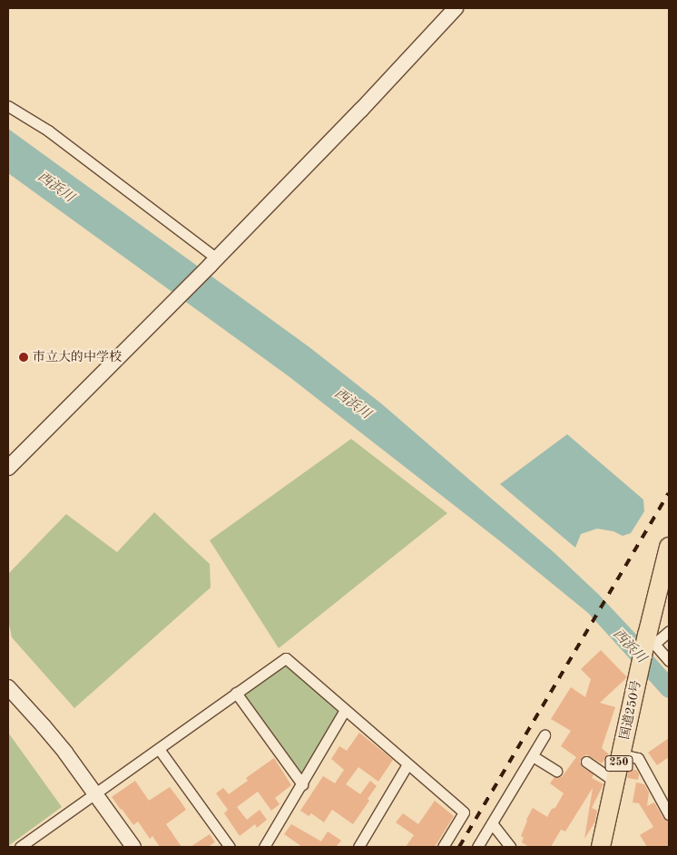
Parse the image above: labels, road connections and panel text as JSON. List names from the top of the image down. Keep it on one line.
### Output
{"streets":{"highway":["国道250号","250"]},"water":["西浜川"],"places":["市立大的中学校"]}
